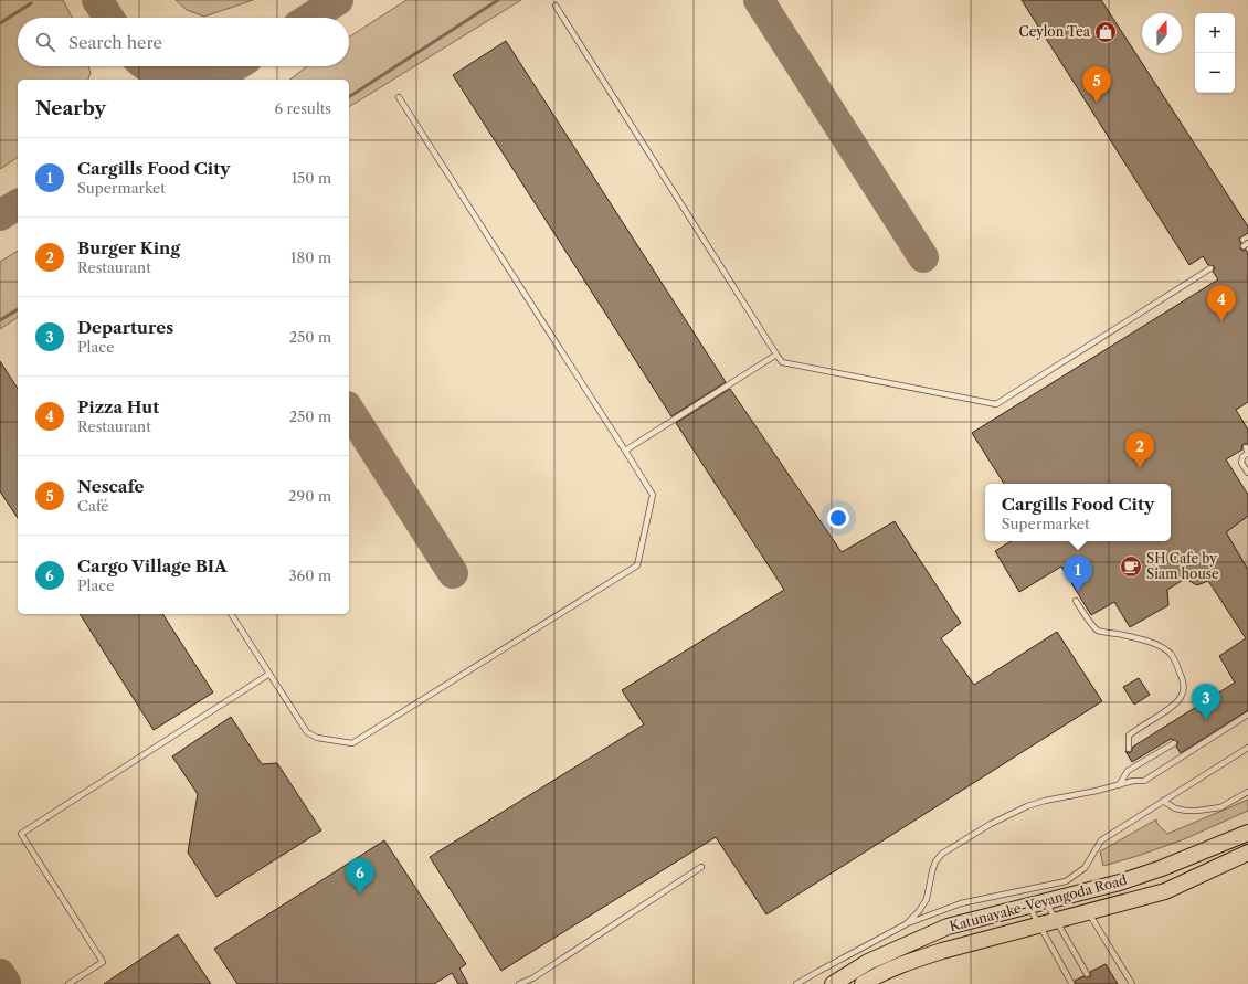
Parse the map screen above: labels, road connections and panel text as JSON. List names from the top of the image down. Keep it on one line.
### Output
{"streets":{"main road":["Katunayake-Veyangoda Road"]},"places":{"shop":["Ceylon Tea"],"cafe":["SH Cafe by Siam house"]},"north":"top","page":{"map_buttons":["+","−"],"search":"Search here","pins":["5","4","2","1","3","6"],"heading":["Nearby","6 results"],"list":[{"mark":"1","name":"Cargills Food City","note":"Supermarket","value":"150 m"},{"mark":"2","name":"Burger King","note":"Restaurant","value":"180 m"},{"mark":"3","name":"Departures","note":"Place","value":"250 m"},{"mark":"4","name":"Pizza Hut","note":"Restaurant","value":"250 m"},{"mark":"5","name":"Nescafe","note":"Café","value":"290 m"},{"mark":"6","name":"Cargo Village BIA","note":"Place","value":"360 m"}],"popup":["Cargills Food City","Supermarket"]}}
